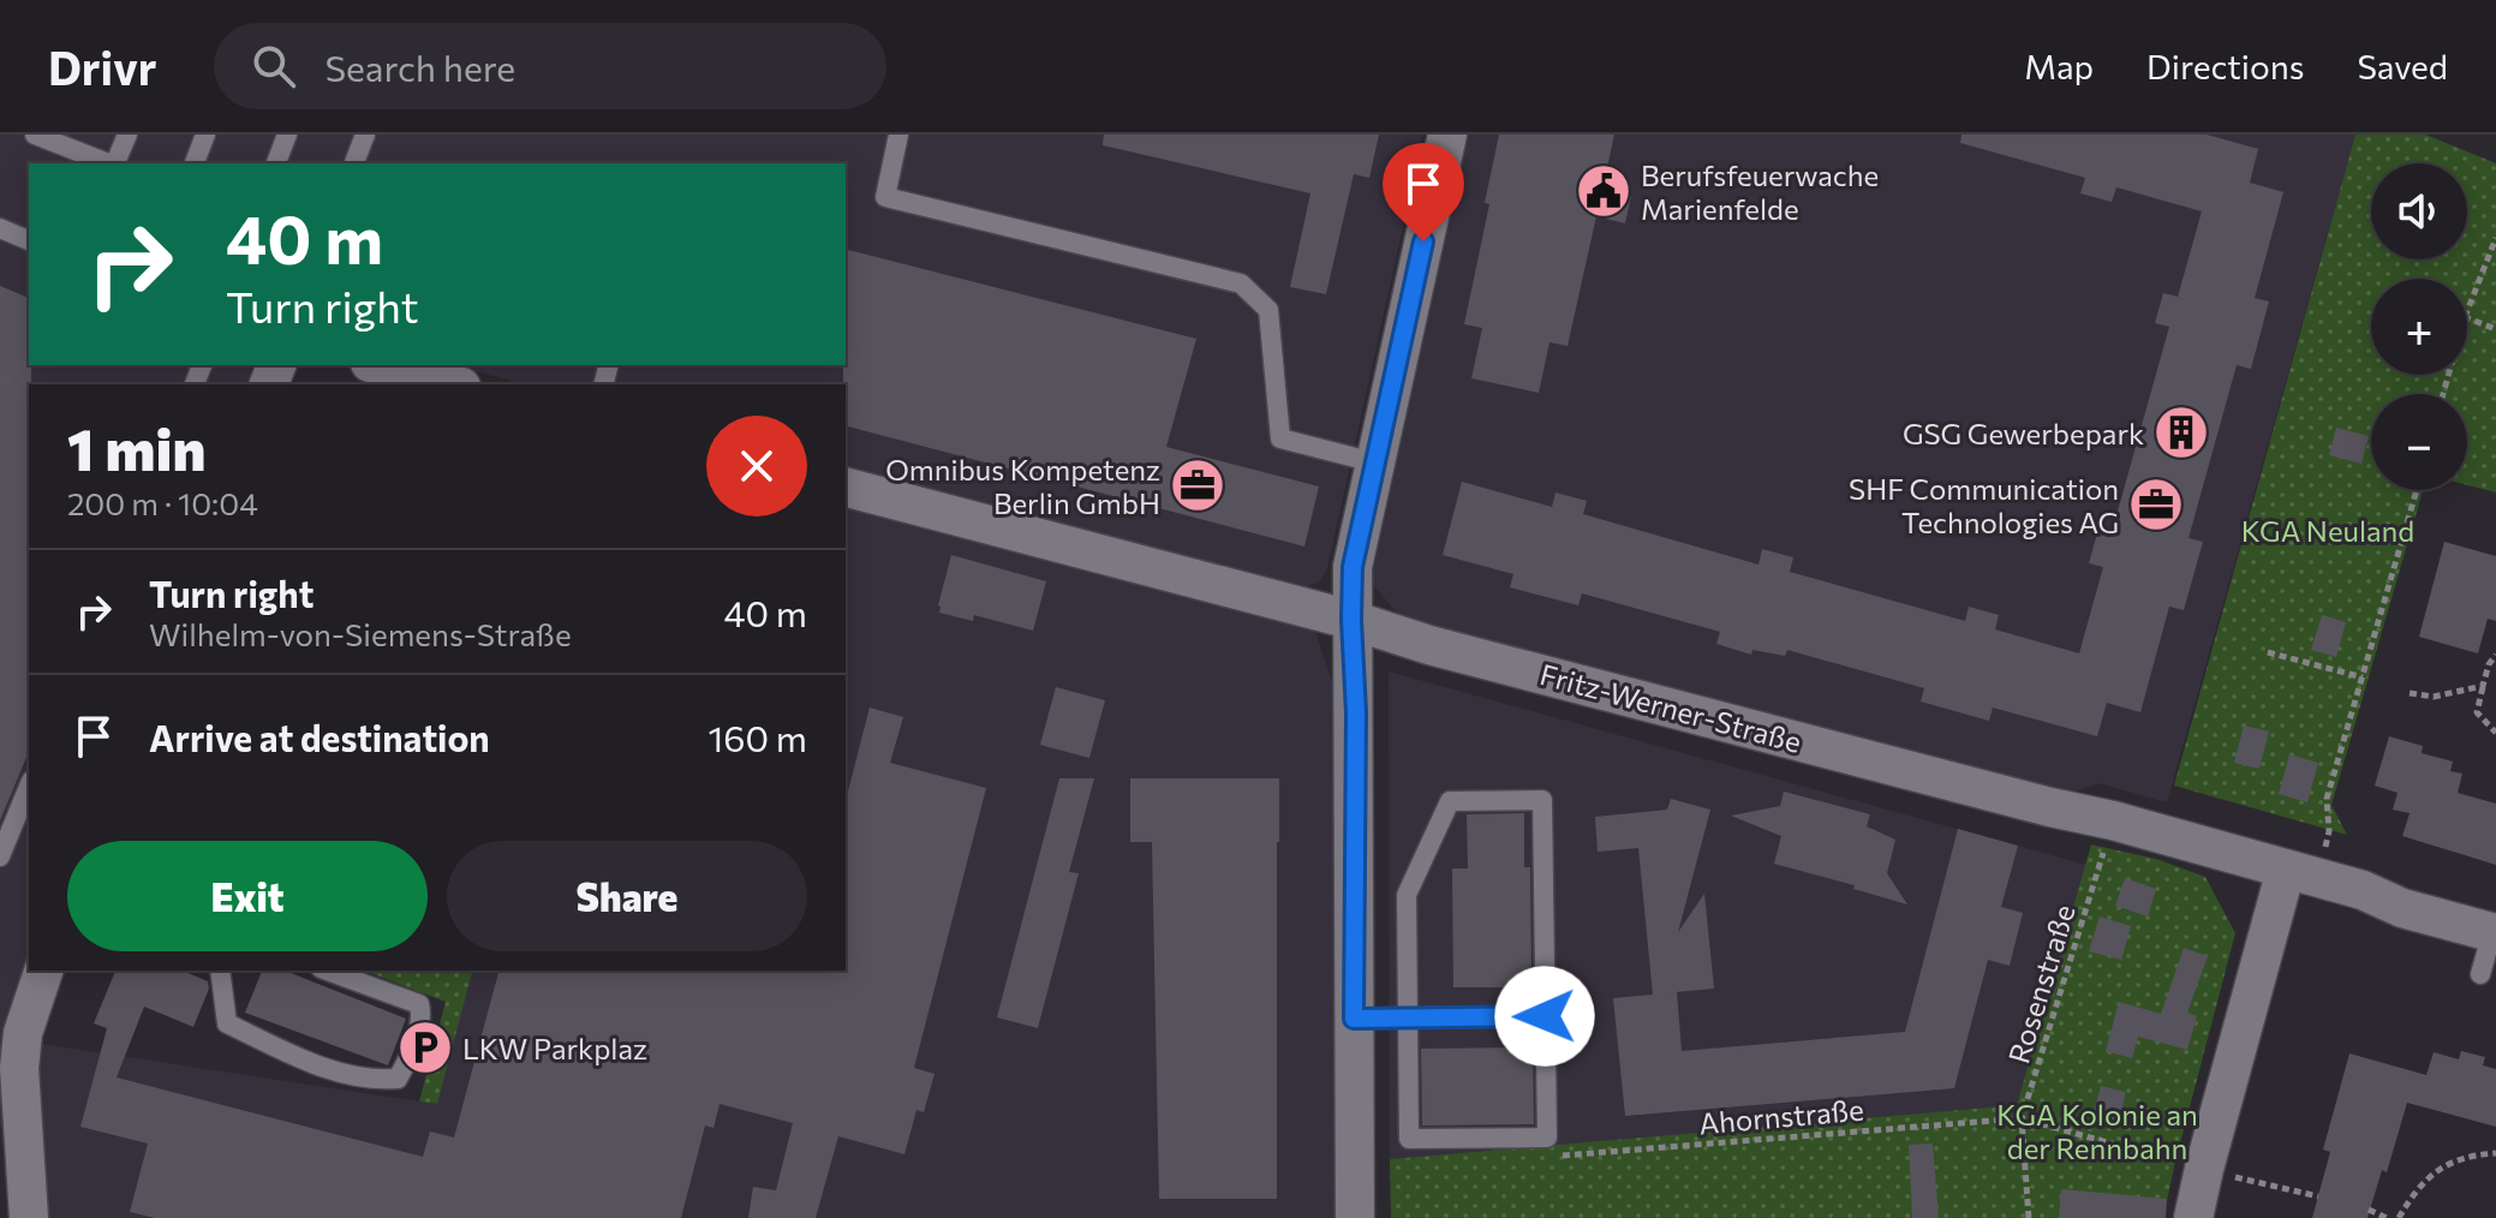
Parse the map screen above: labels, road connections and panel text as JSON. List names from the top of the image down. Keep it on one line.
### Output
{"streets":{"street":["Fritz-Werner-Straße"],"path":["Rosenstraße","Ahornstraße"]},"crossings":[["Fritz-Werner-Straße","Rosenstraße"],["Rosenstraße","Ahornstraße"]],"parks":["KGA Neuland","KGA Kolonie an der Rennbahn"],"places":{"public building":["Berufsfeuerwache Marienfelde"],"building":["GSG Gewerbepark"],"office":["Omnibus Kompetenz Berlin GmbH","SHF Communication Technologies AG"],"parking":["LKW Parkplaz"]},"page":{"header":"Drivr","search":"Search here","nav":["Map","Directions","Saved"],"map_buttons":["+","−"],"turn":["40 m","Turn right"],"heading":["1 min","200 m · 10:04"],"list":[{"name":"Turn right","note":"Wilhelm-von-Siemens-Straße","value":"40 m"},{"name":"Arrive at destination","value":"160 m"}],"buttons":["Exit","Share"]}}
